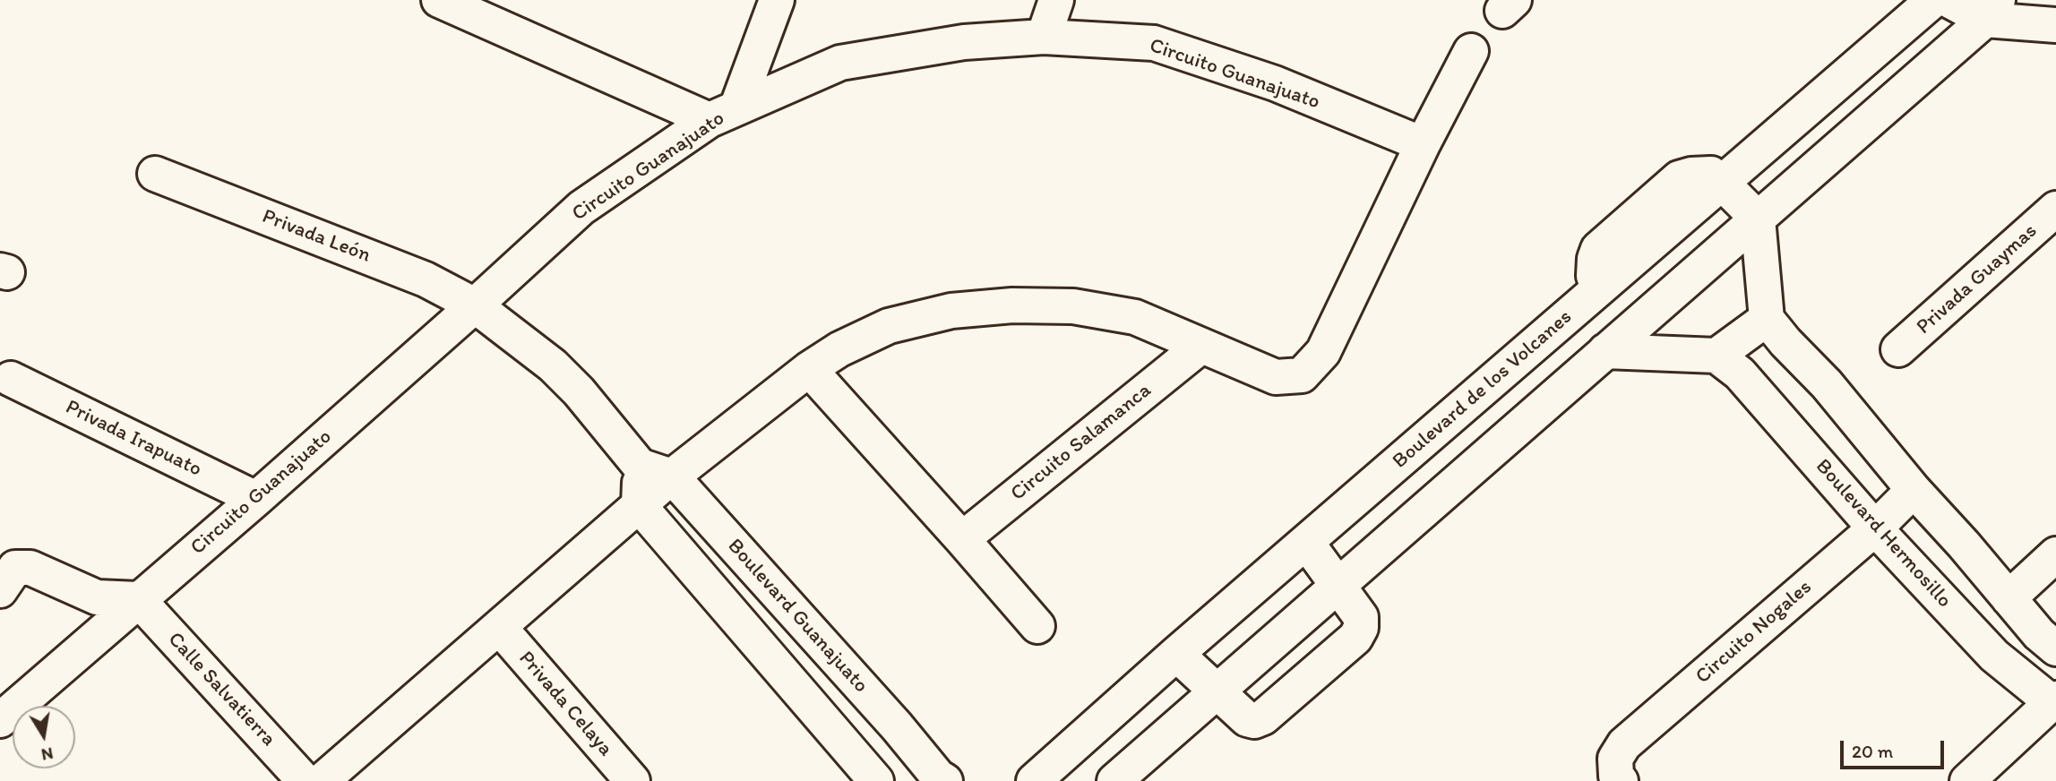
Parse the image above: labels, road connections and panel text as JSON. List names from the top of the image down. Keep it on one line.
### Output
{"streets":{"street":["Circuito Guanajuato","Privada León","Privada Guaymas","Boulevard de los Volcanes","Privada Irapuato","Circuito Salamanca","Boulevard Hermosillo","Boulevard Guanajuato","Circuito Nogales","Calle Salvatierra","Privada Celaya"]},"crossings":[["Circuito Guanajuato","Privada León"],["Circuito Guanajuato","Privada Irapuato"],["Circuito Guanajuato","Calle Salvatierra"],["Boulevard Hermosillo","Circuito Nogales"]],"scale_bar":"20 m","north":"bottom"}
